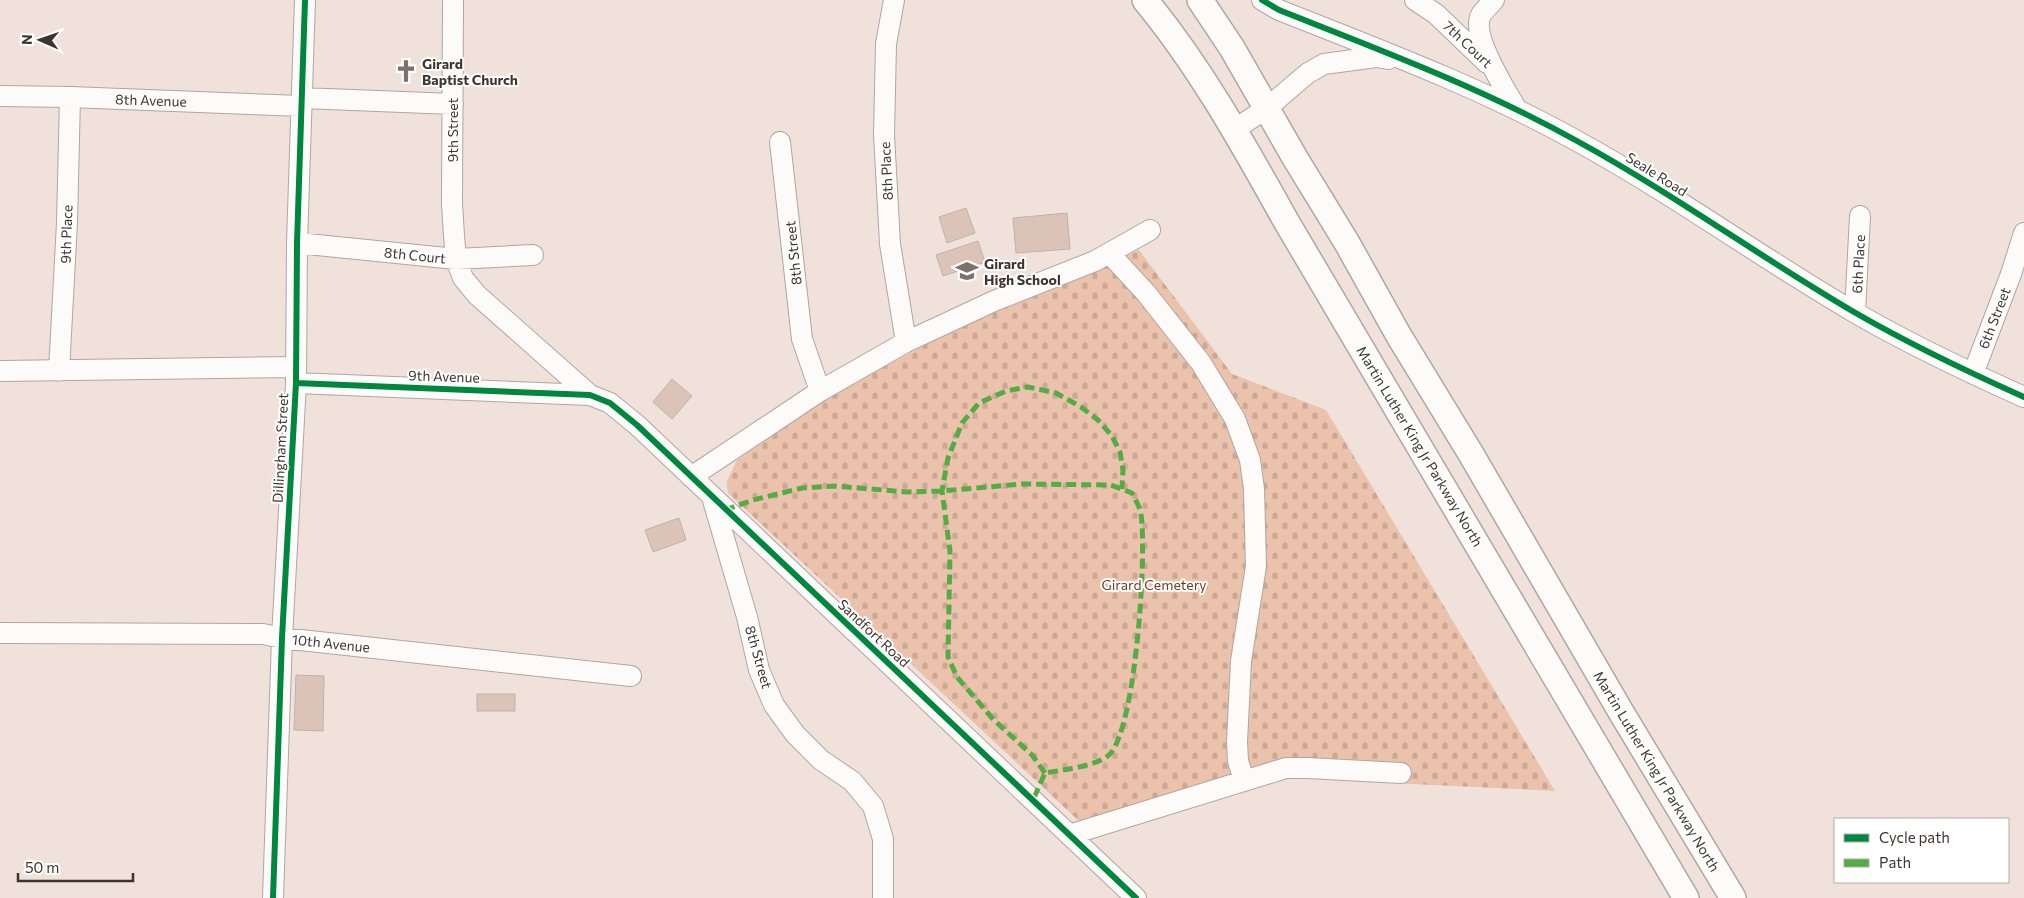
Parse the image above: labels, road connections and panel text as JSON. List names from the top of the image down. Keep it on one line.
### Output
{"streets":{"main road":["Martin Luther King Jr Parkway North"],"street":["7th Court","8th Avenue","9th Street","8th Place","Seale Road","9th Place","8th Street","8th Court","6th Place","6th Street","9th Avenue","Dillingham Street","Sandfort Road","10th Avenue"]},"crossings":[["8th Avenue","9th Street"],["8th Avenue","9th Place"],["8th Avenue","Dillingham Street"],["9th Street","8th Court"],["Seale Road","6th Place"],["Seale Road","6th Street"],["Seale Road","Martin Luther King Jr Parkway North"],["9th Place","9th Avenue"],["8th Street","Sandfort Road"],["8th Court","Dillingham Street"],["9th Avenue","Dillingham Street"],["9th Avenue","Sandfort Road"],["Dillingham Street","10th Avenue"]],"parks":["Girard Cemetery"],"places":{"church":["Girard Baptist Church"],"school or university":["Girard High School"]},"legend":["Cycle path","Path"],"scale_bar":"50 m","north":"left"}
